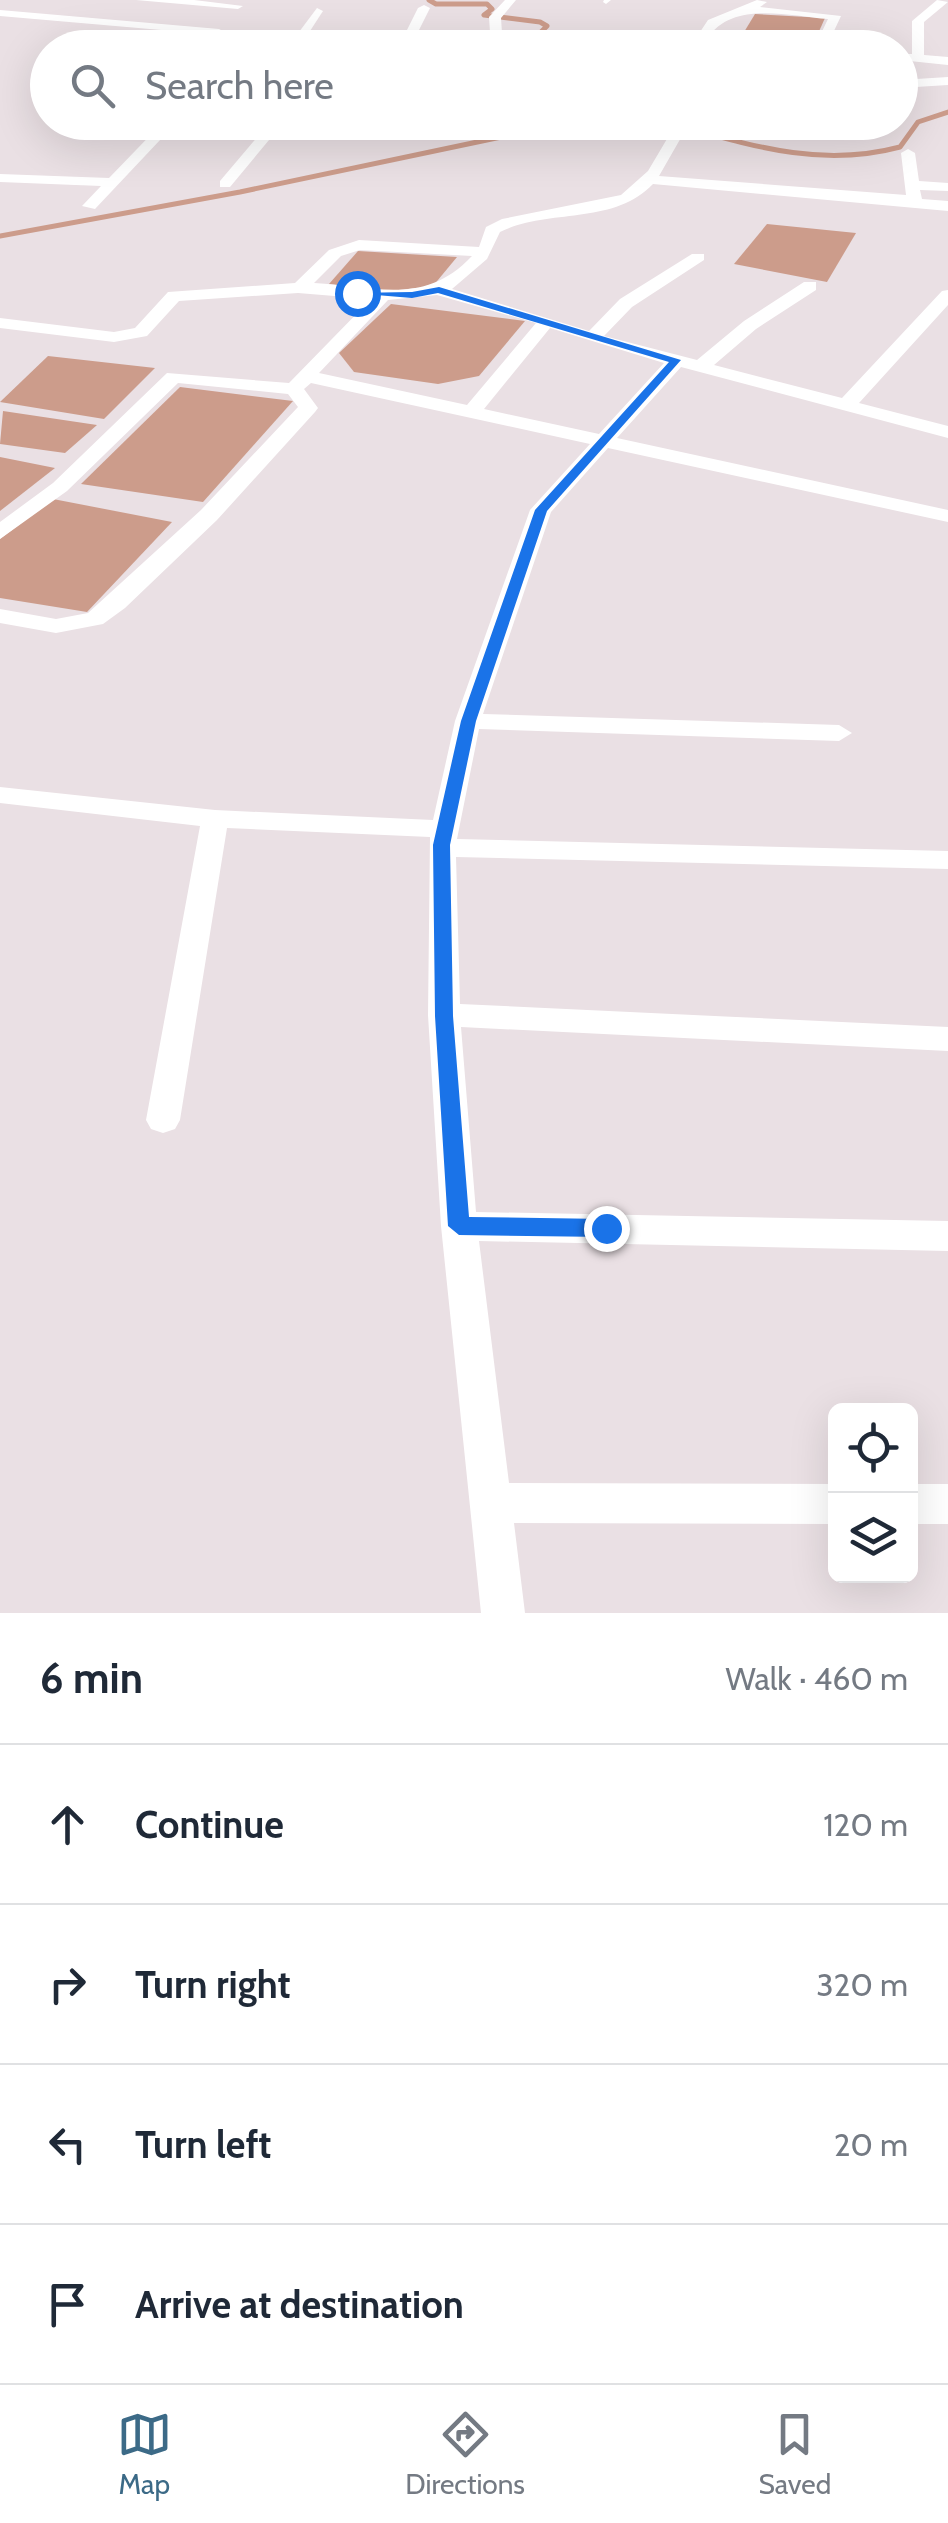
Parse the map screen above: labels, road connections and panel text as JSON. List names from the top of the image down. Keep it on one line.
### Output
{"page":{"search":"Search here","heading":["6 min","Walk · 460 m"],"list":[["Continue","120 m"],["Turn right","320 m"],["Turn left","20 m"],"Arrive at destination"],"nav":["Map","Directions","Saved"]}}
